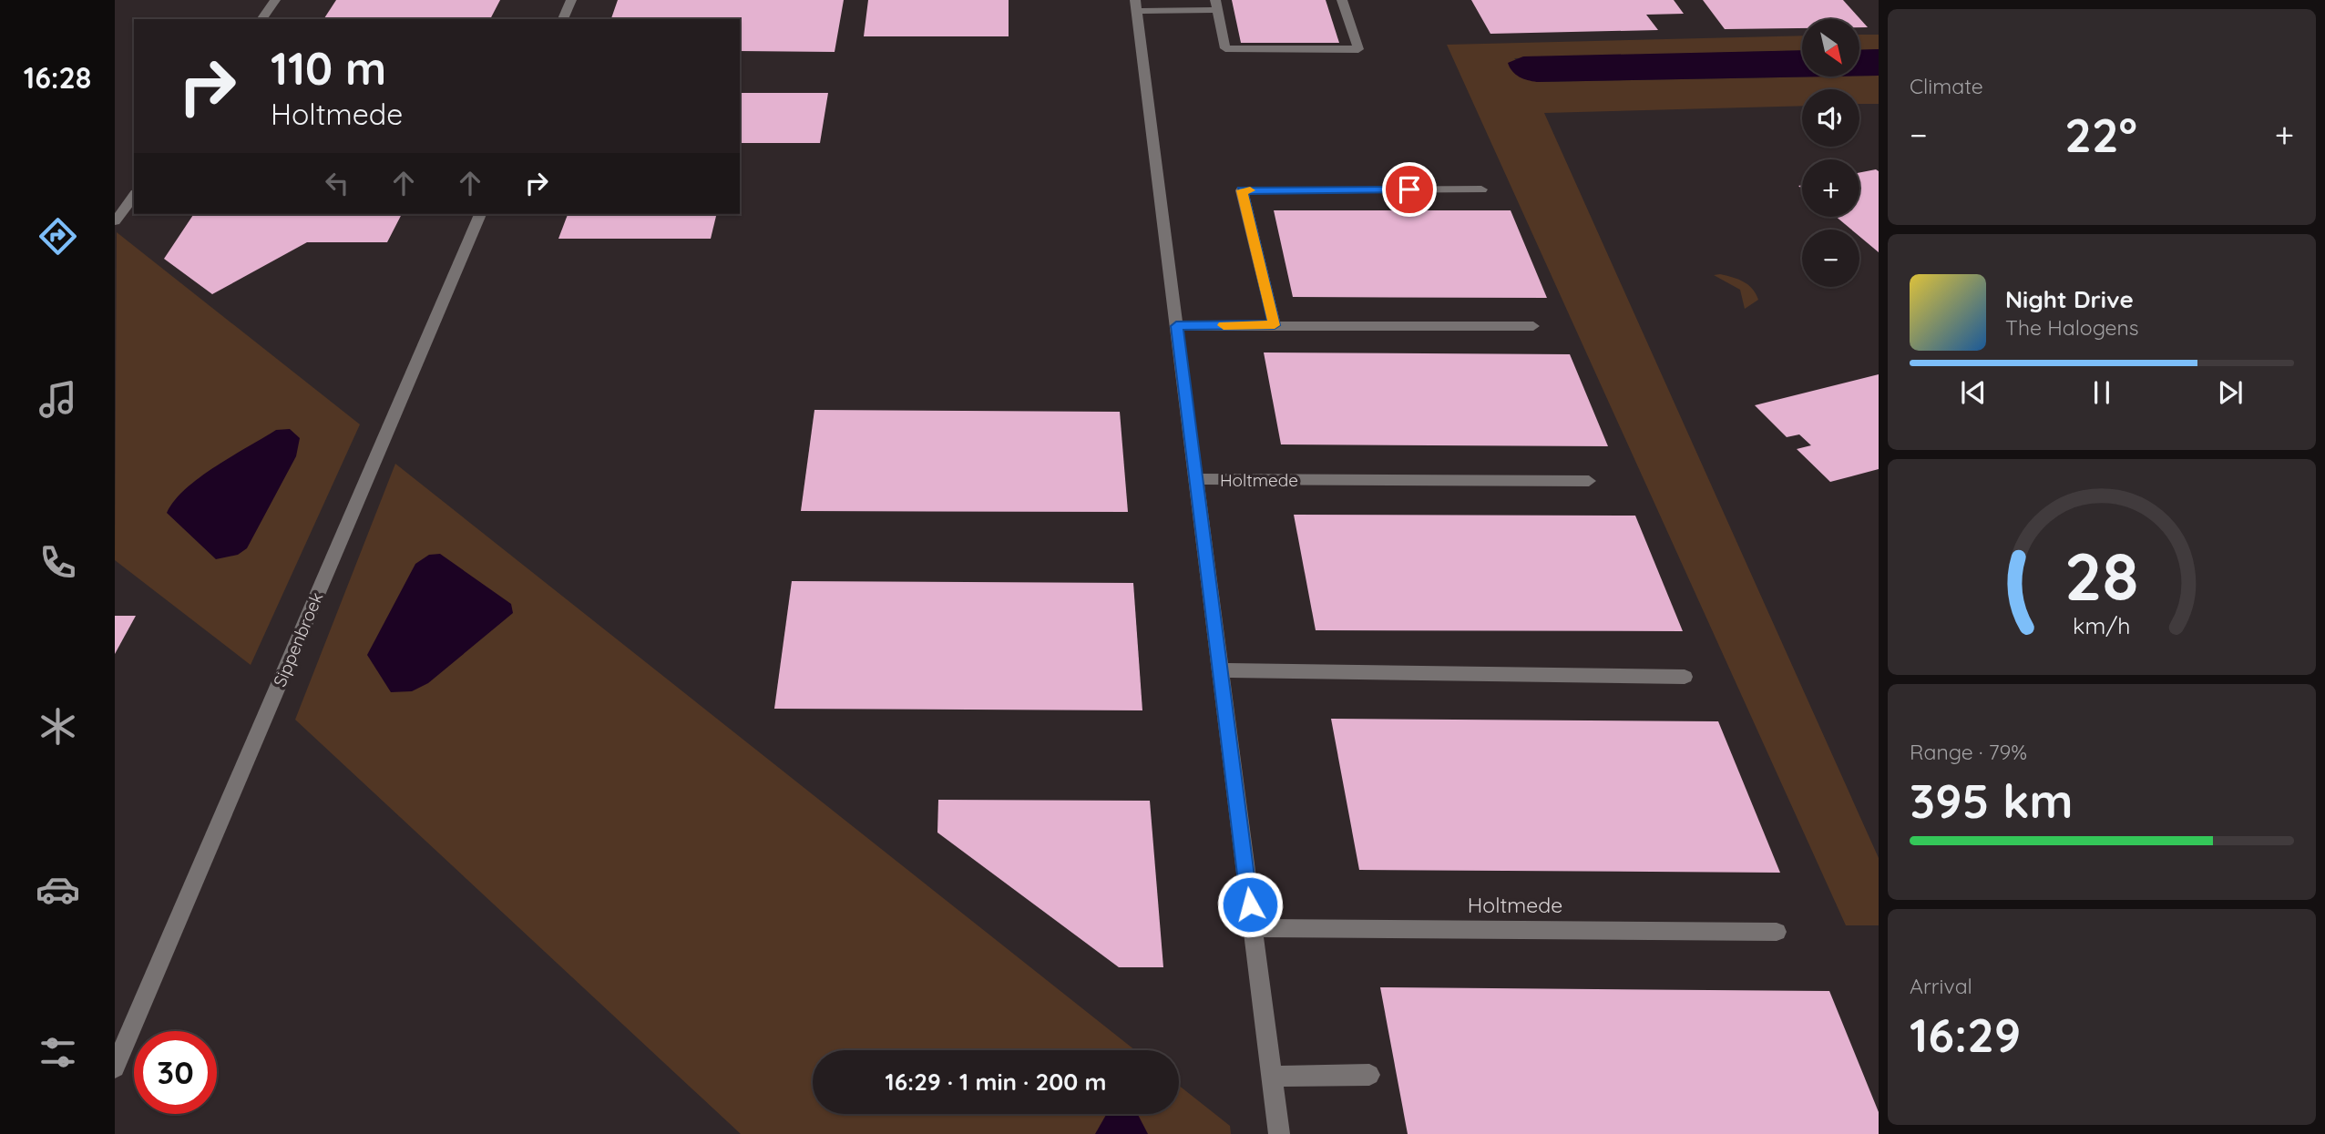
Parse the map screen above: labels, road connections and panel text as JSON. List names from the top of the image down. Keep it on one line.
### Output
{"streets":{"street":["Holtmede","Sippenbroek"]},"north":"bottom right","page":{"tabs":"16:28","tile":["Climate",["Range · 79%","395 km"],["Arrival","16:29"]],"map_buttons":["+","−"],"turn":["110 m","Holtmede"],"heat":["−","22°","+"],"song":["Night Drive","The Halogens"],"limit":"30","trip":"16:29 · 1 min · 200 m","gauge":["28","km/h"]}}
